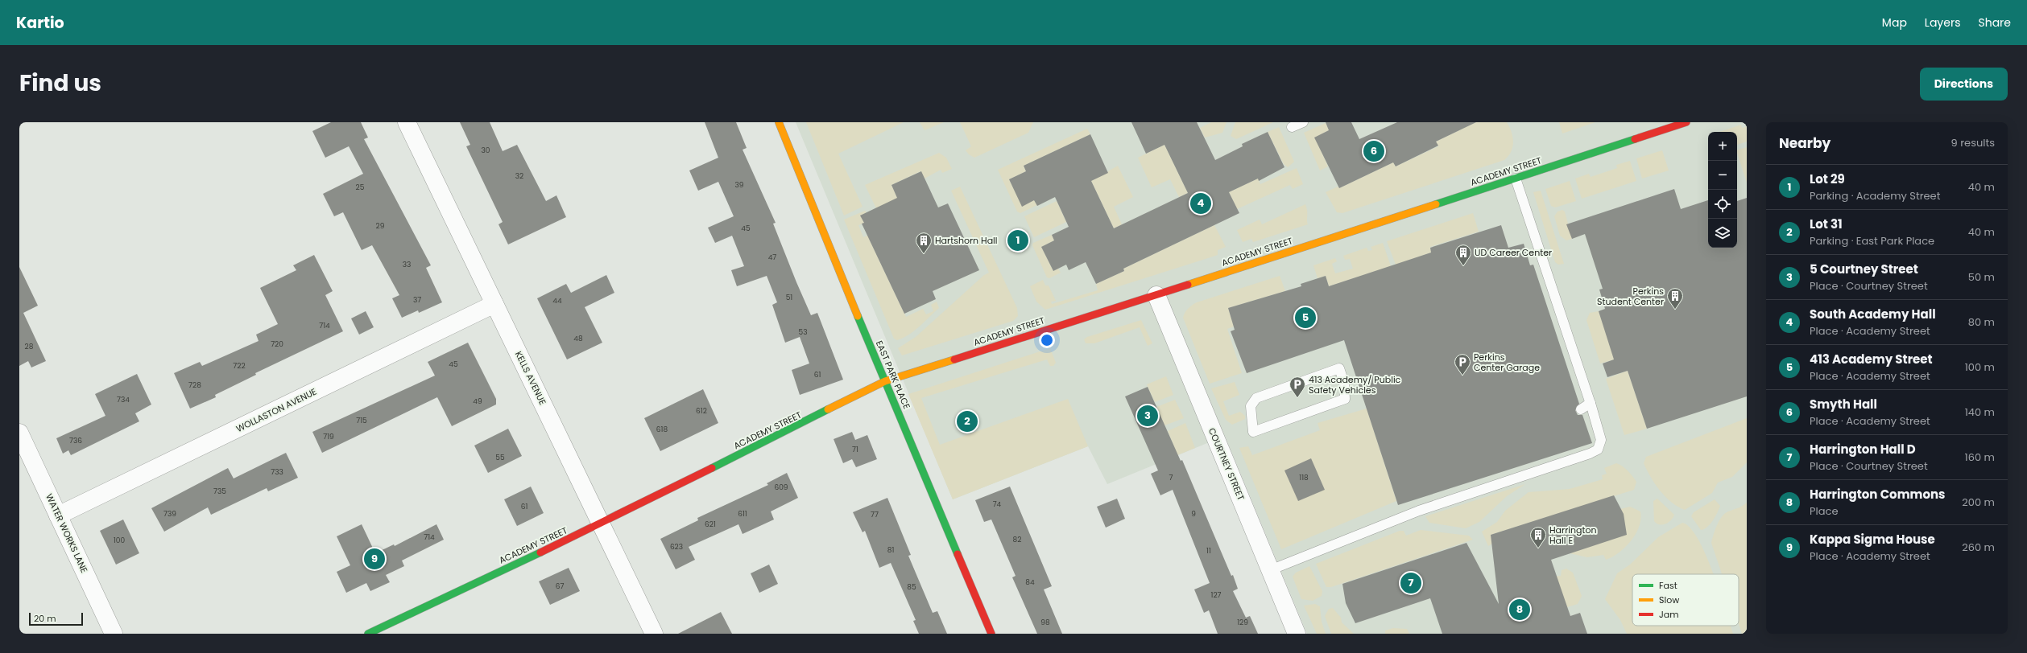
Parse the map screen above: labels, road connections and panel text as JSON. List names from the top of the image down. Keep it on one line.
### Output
{"streets":{"street":["ACADEMY STREET","EAST PARK PLACE","KELLS AVENUE","WOLLASTON AVENUE","COURTNEY STREET","WATER WORKS LANE"]},"crossings":[["ACADEMY STREET","EAST PARK PLACE"],["ACADEMY STREET","KELLS AVENUE"],["ACADEMY STREET","COURTNEY STREET"],["KELLS AVENUE","WOLLASTON AVENUE"],["WOLLASTON AVENUE","WATER WORKS LANE"]],"places":{"building":["Hartshorn Hall","UD Career Center","Perkins Student Center","Harrington Hall E"],"parking":["Perkins Center Garage","413 Academy/ Public Safety Vehicles"]},"house_numbers":["30","32","39","25","29","45","47","33","51","37","44","714","53","48","720","28","45","722","61","728","734","49","612","715","618","719","736","71","55","733","7","118","609","735","74","61","739","611","9","77","621","714","82","100","623","81","11","84","67","85","127","98","129"],"legend":["Fast","Slow","Jam"],"scale_bar":"20 m","page":{"header":"Kartio","nav":["Map","Layers","Share"],"title":"Find us","buttons":"Directions","heading":["Nearby","9 results"],"map_buttons":["+","−"],"pins":["6","4","1","5","3","2","9","7","8"],"list":[{"mark":"1","name":"Lot 29","note":"Parking · Academy Street","value":"40 m"},{"mark":"2","name":"Lot 31","note":"Parking · East Park Place","value":"40 m"},{"mark":"3","name":"5 Courtney Street","note":"Place · Courtney Street","value":"50 m"},{"mark":"4","name":"South Academy Hall","note":"Place · Academy Street","value":"80 m"},{"mark":"5","name":"413 Academy Street","note":"Place · Academy Street","value":"100 m"},{"mark":"6","name":"Smyth Hall","note":"Place · Academy Street","value":"140 m"},{"mark":"7","name":"Harrington Hall D","note":"Place · Courtney Street","value":"160 m"},{"mark":"8","name":"Harrington Commons","note":"Place","value":"200 m"},{"mark":"9","name":"Kappa Sigma House","note":"Place · Academy Street","value":"260 m"}],"scale":"20 m"}}
